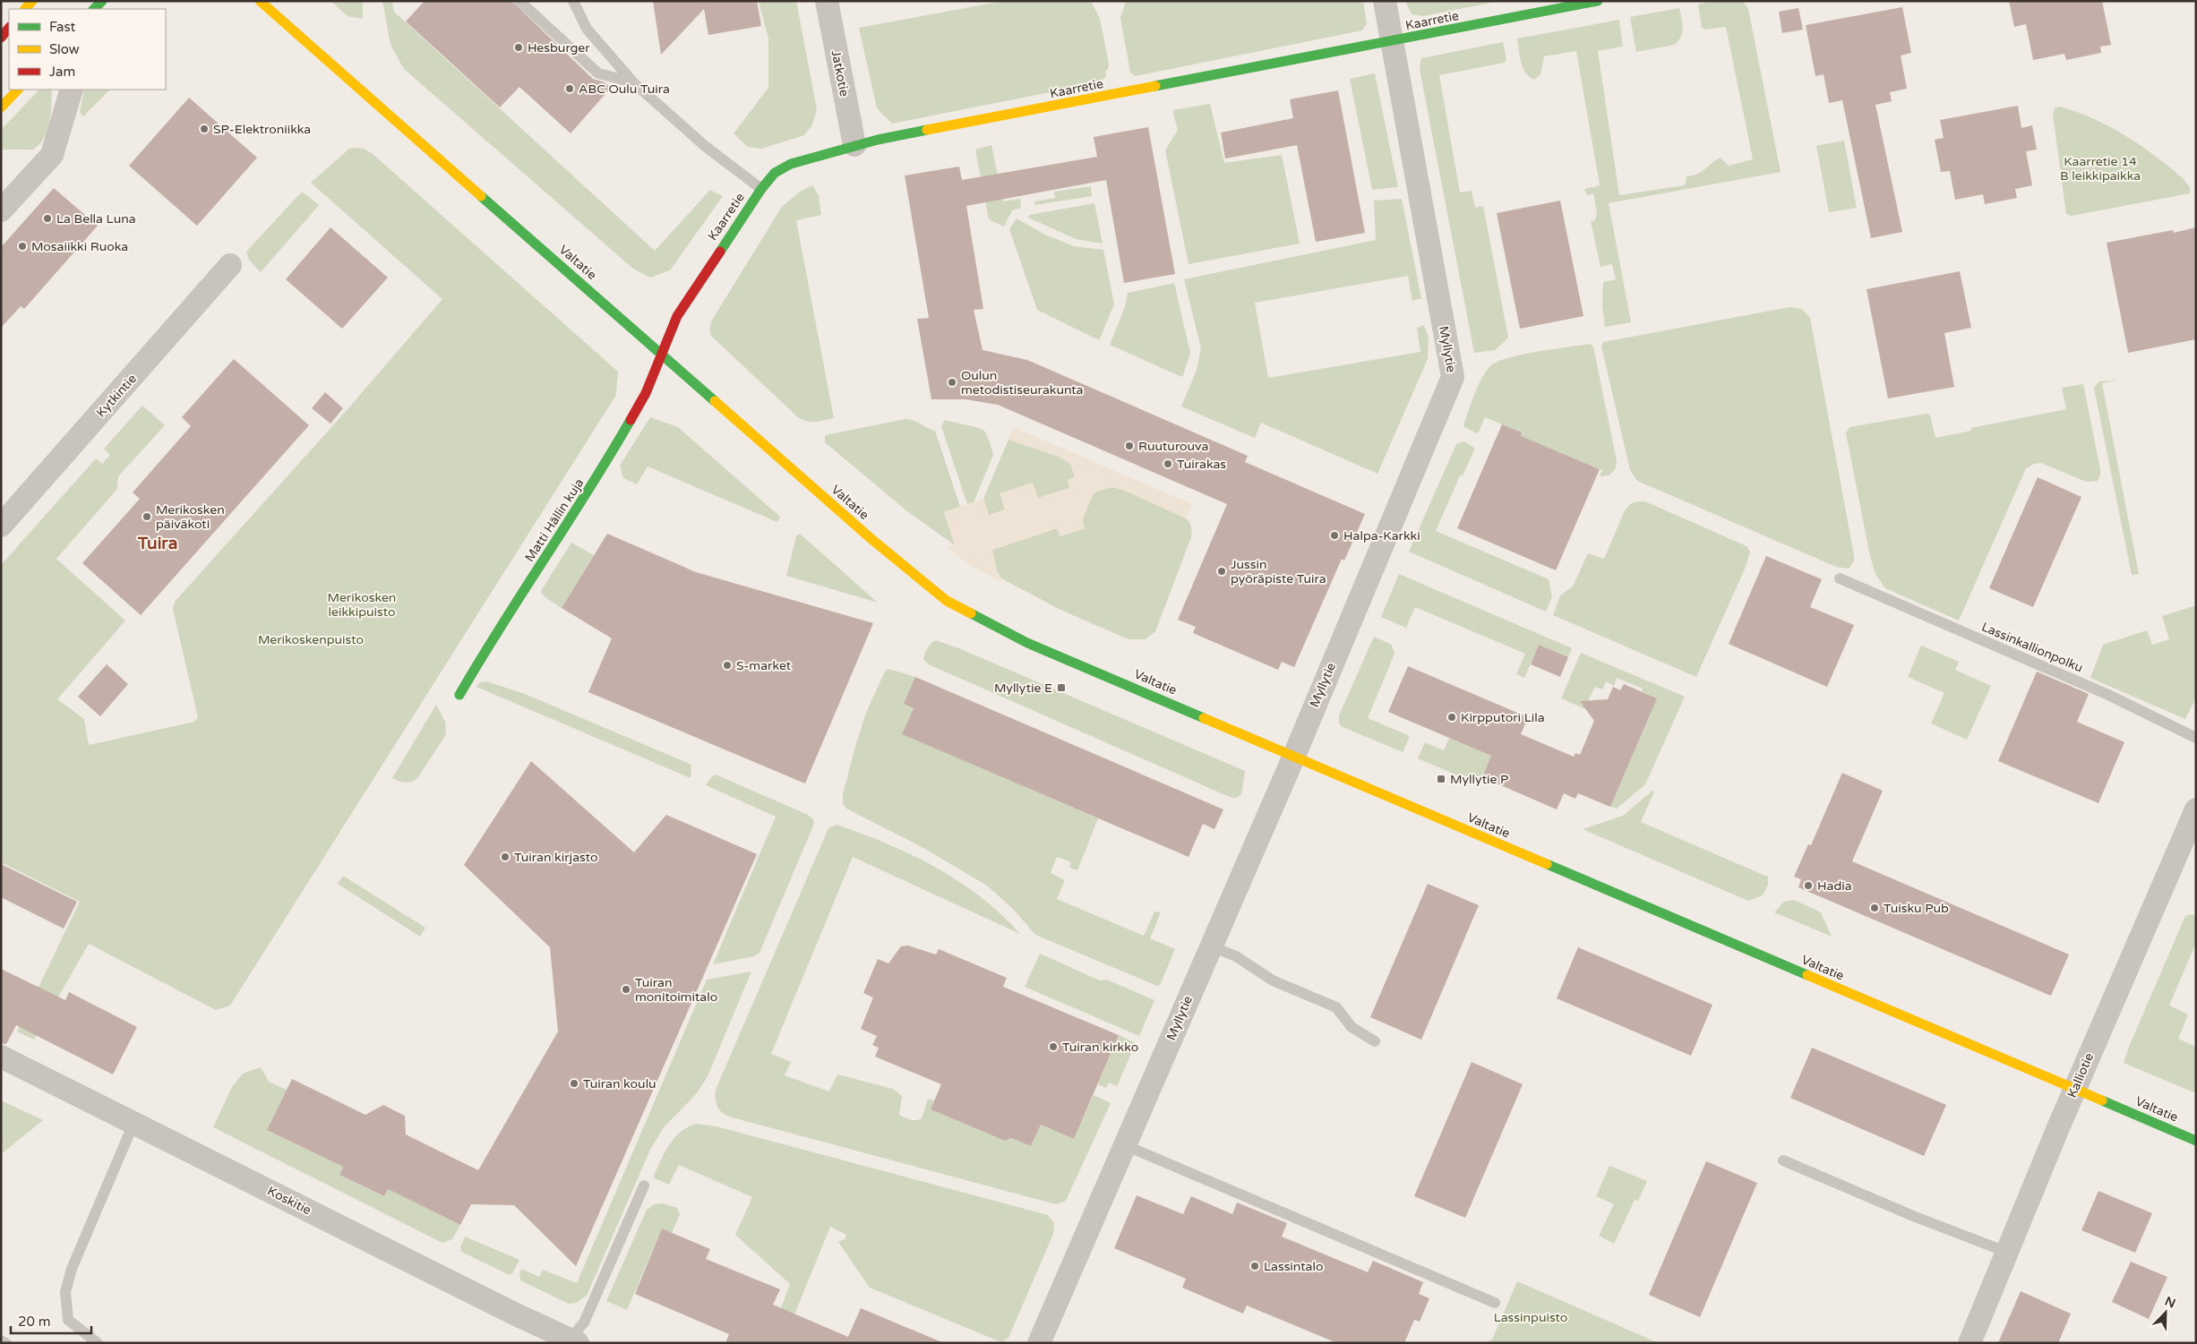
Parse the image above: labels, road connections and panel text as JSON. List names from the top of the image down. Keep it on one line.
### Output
{"streets":{"street":["Kaarretie","Jatkotie","Valtatie","Myllytie","Kytkintie","Matti Hällin kuja","Kalliotie","Koskitie"],"lane":["Lassinkallionpolku"]},"crossings":[["Kaarretie","Jatkotie"],["Kaarretie","Valtatie"],["Kaarretie","Myllytie"],["Kaarretie","Matti Hällin kuja"],["Valtatie","Myllytie"],["Valtatie","Matti Hällin kuja"],["Valtatie","Kalliotie"]],"districts":["Tuira"],"parks":["Kaarretie 14 B leikkipaikka","Merikosken leikkipuisto","Merikoskenpuisto","Lassinpuisto"],"places":{"other":["Hesburger","ABC Oulu Tuira","SP-Elektroniikka","La Bella Luna","Mosaiikki Ruoka","Oulun metodistiseurakunta","Ruuturouva","Tuirakas","Merikosken päiväkoti","Halpa-Karkki","Jussin pyöräpiste Tuira","S-market","Kirpputori Lila","Tuiran kirjasto","Hadia","Tuisku Pub","Tuiran monitoimitalo","Tuiran kirkko","Tuiran koulu","Lassintalo"],"transit":["Myllytie E","Myllytie P"]},"legend":["Fast","Slow","Jam"],"scale_bar":"20 m","north":"top right"}
